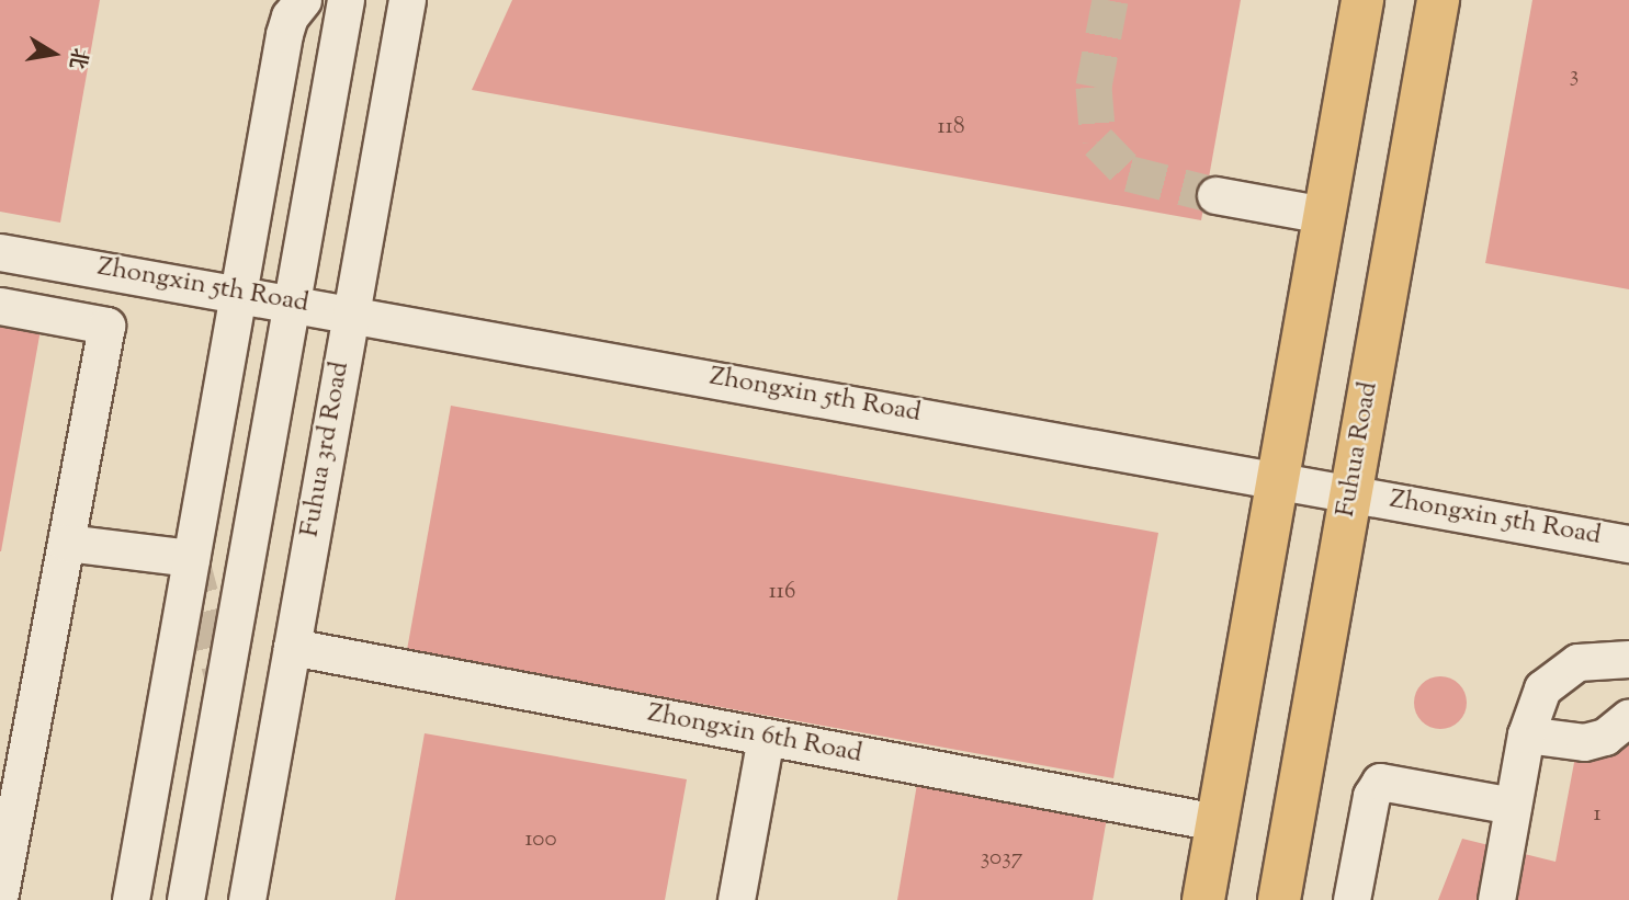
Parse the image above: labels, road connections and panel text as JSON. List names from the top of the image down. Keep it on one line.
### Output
{"streets":{"main road":["Fuhua Road"],"street":["Zhongxin 5th Road","Fuhua 3rd Road","Zhongxin 6th Road"]},"crossings":[["Zhongxin 5th Road","Fuhua 3rd Road"],["Zhongxin 5th Road","Fuhua Road"],["Fuhua 3rd Road","Zhongxin 6th Road"]],"house_numbers":["3","118","116","1","100","3037"],"north":"right"}
